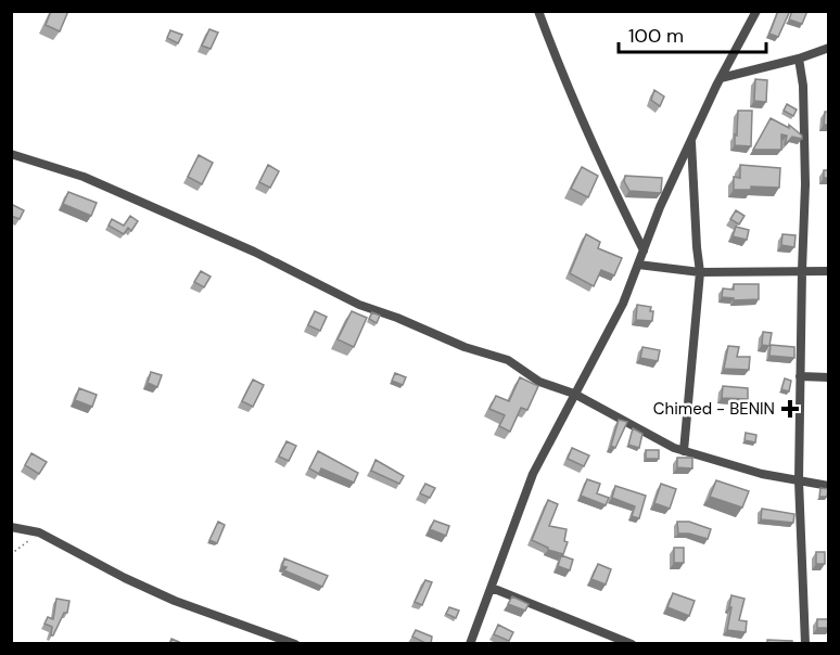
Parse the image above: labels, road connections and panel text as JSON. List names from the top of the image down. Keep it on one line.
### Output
{"places":{"health":["Chimed - BENIN"]},"scale_bar":"100 m"}
